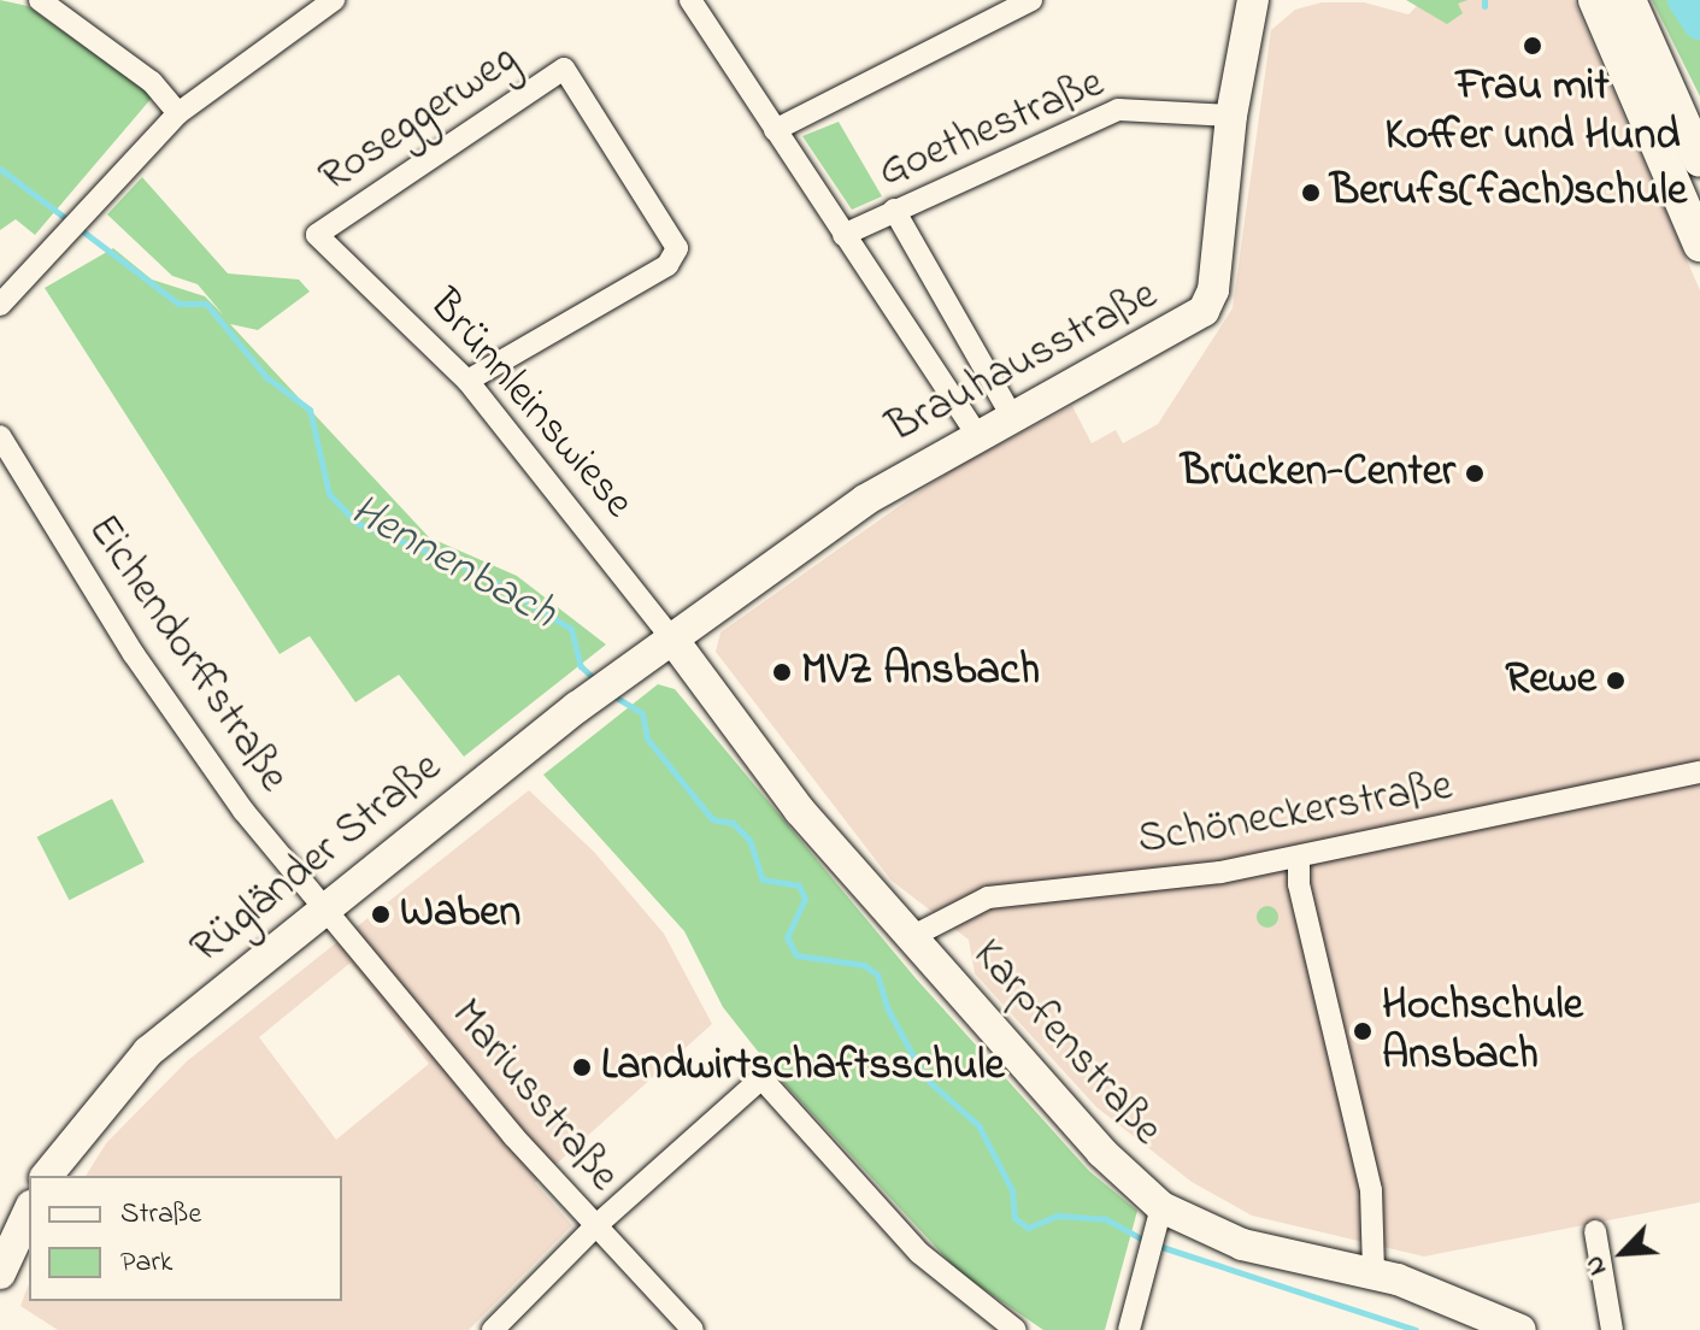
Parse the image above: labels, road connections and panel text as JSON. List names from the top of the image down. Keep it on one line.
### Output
{"streets":{"main road":["Brauhausstraße","Rügländer Straße","Karpfenstraße"],"street":["Roseggerweg","Goethestraße","Brünnleinswiese","Eichendorffstraße","Schöneckerstraße","Mariusstraße"]},"crossings":[["Roseggerweg","Brünnleinswiese"],["Goethestraße","Brauhausstraße"],["Brauhausstraße","Brünnleinswiese"],["Brauhausstraße","Rügländer Straße"],["Brauhausstraße","Karpfenstraße"],["Brünnleinswiese","Rügländer Straße"],["Brünnleinswiese","Karpfenstraße"],["Eichendorffstraße","Rügländer Straße"],["Eichendorffstraße","Mariusstraße"],["Schöneckerstraße","Karpfenstraße"],["Rügländer Straße","Karpfenstraße"],["Rügländer Straße","Mariusstraße"]],"water":["Hennenbach"],"places":["Frau mit Koffer und Hund","Berufs(fach)schule","Brücken-Center","MVZ Ansbach","Rewe","Waben","Hochschule Ansbach","Landwirtschaftsschule"],"legend":["Straße","Park"],"north":"bottom left"}
